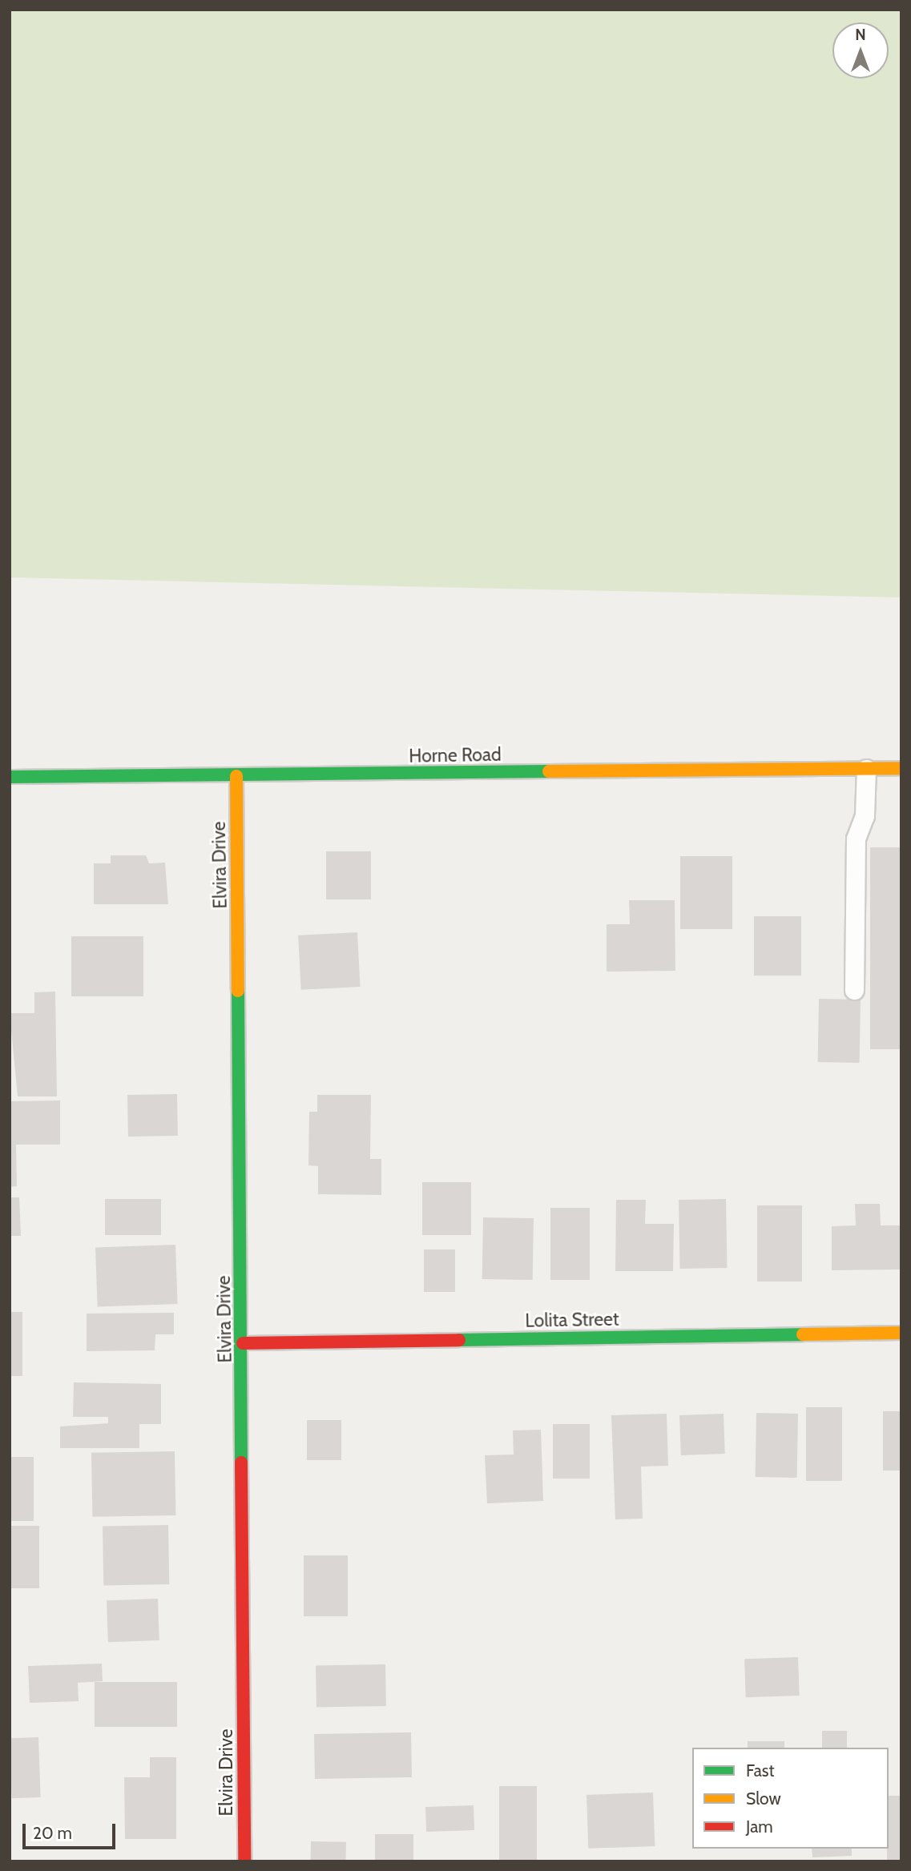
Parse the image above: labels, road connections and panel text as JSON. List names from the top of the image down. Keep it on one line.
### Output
{"streets":{"street":["Horne Road","Elvira Drive","Lolita Street"]},"crossings":[["Horne Road","Elvira Drive"],["Elvira Drive","Lolita Street"]],"legend":["Fast","Slow","Jam"],"scale_bar":"20 m","north":"top"}
